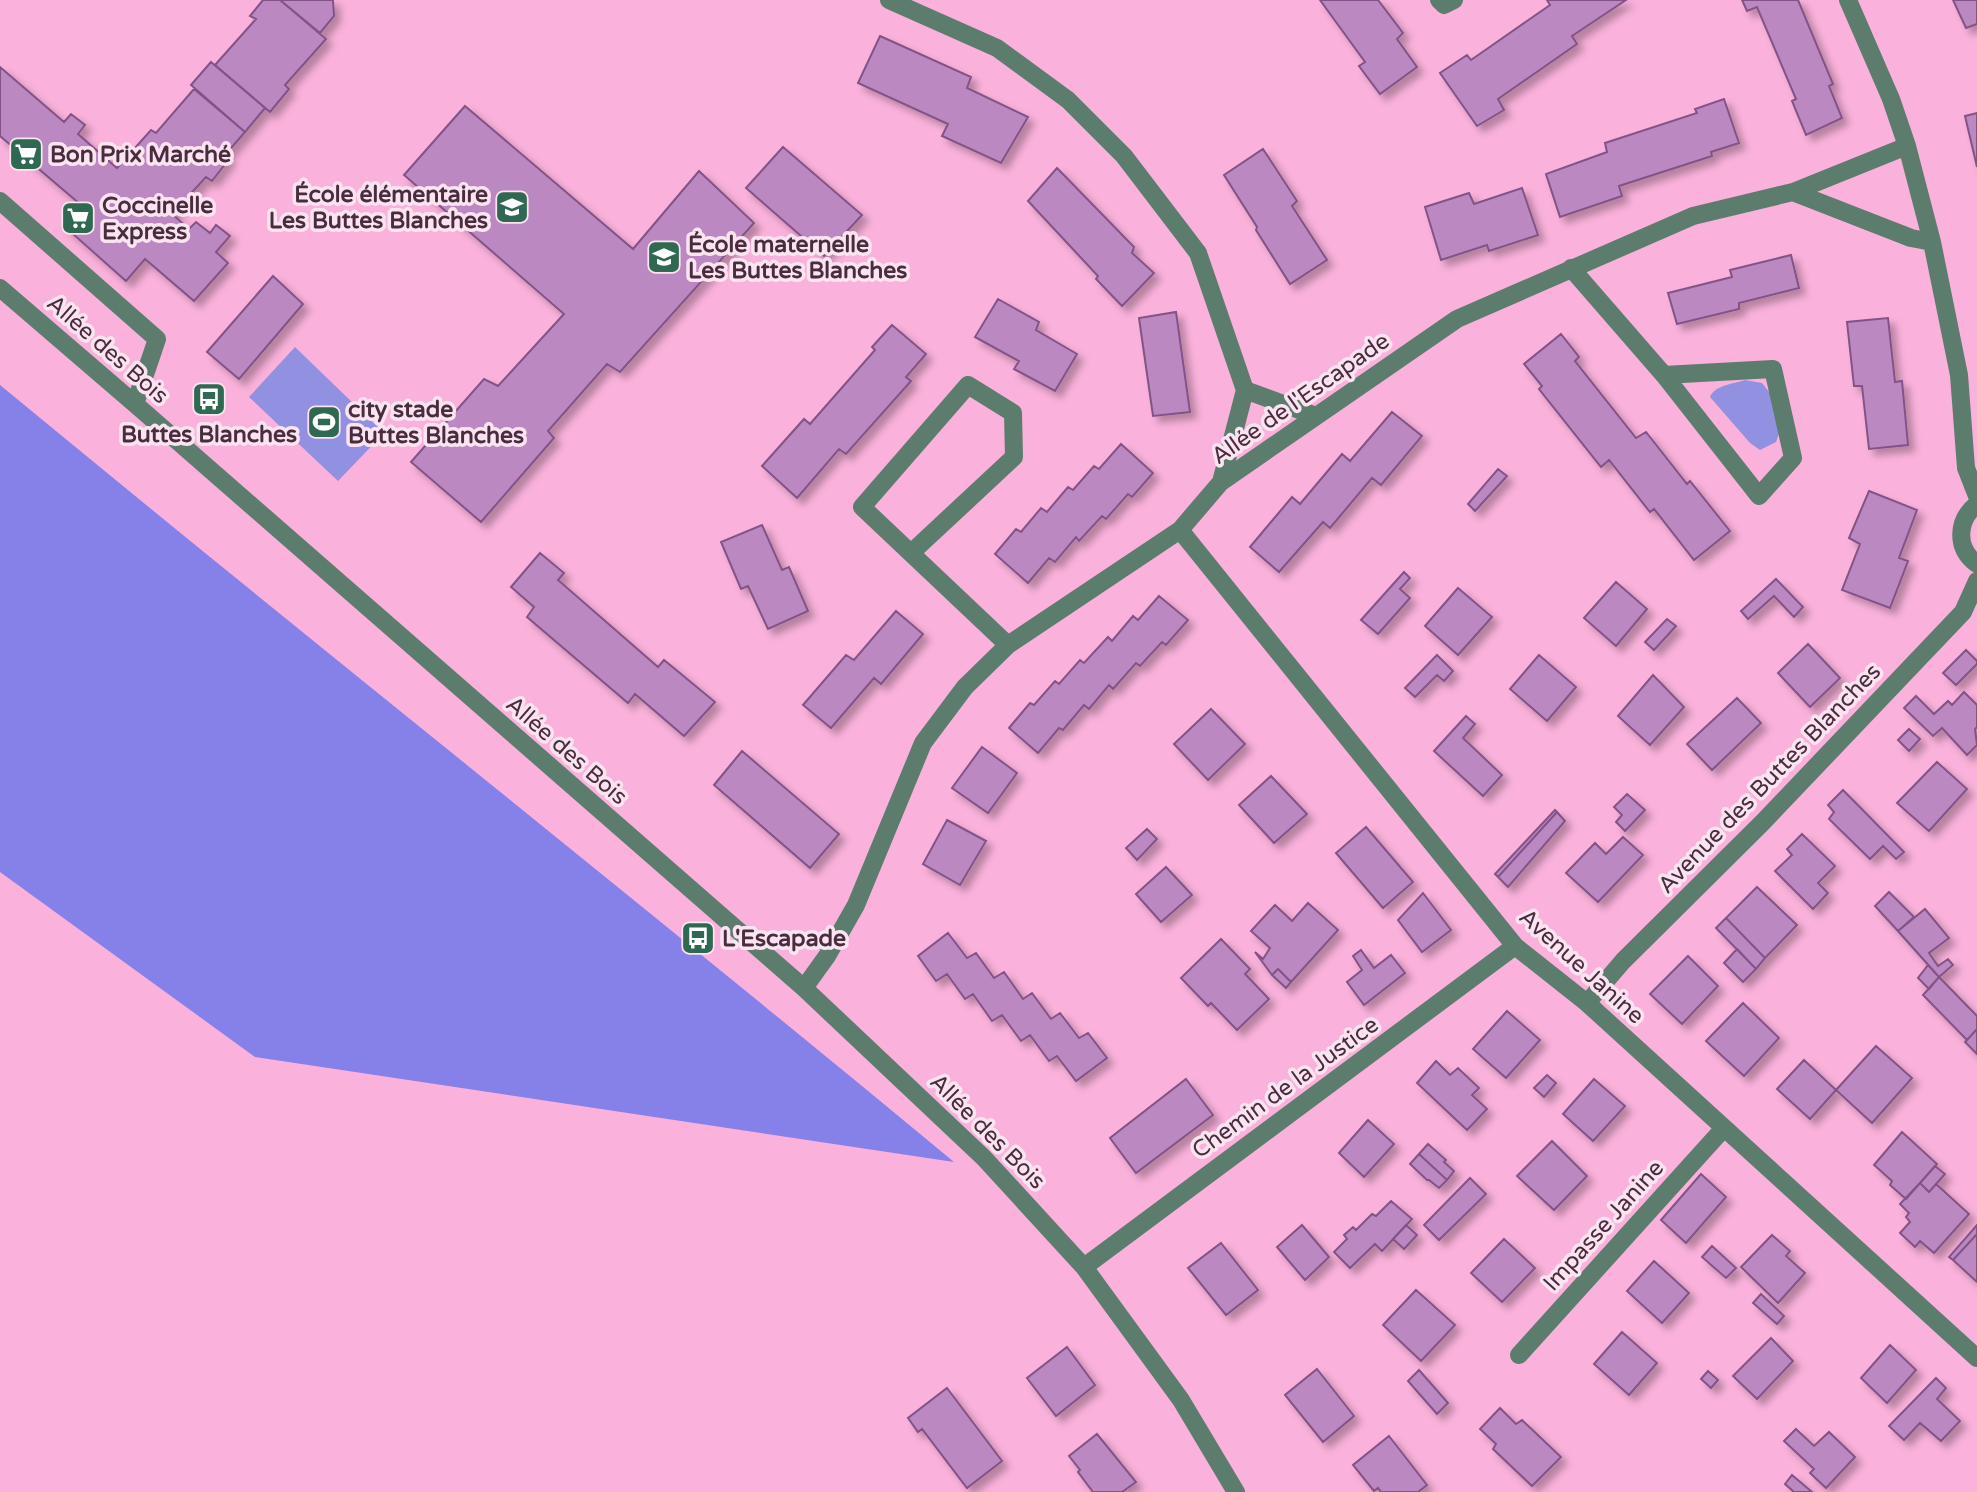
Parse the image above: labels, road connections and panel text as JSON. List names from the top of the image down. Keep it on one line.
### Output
{"streets":{"street":["Allée des Bois","Allée de l'Escapade","Avenue des Buttes Blanches","Avenue Janine","Chemin de la Justice","Impasse Janine"]},"crossings":[["Allée des Bois","Allée de l'Escapade"],["Allée des Bois","Chemin de la Justice"],["Allée de l'Escapade","Avenue Janine"],["Avenue des Buttes Blanches","Avenue Janine"],["Avenue Janine","Chemin de la Justice"],["Avenue Janine","Impasse Janine"]],"places":{"supermarket":["Bon Prix Marché","Coccinelle Express"],"school or university":["École élémentaire Les Buttes Blanches","École maternelle Les Buttes Blanches"],"bus stop":["Buttes Blanches","L'Escapade"],"sports":["city stade Buttes Blanches"]}}
